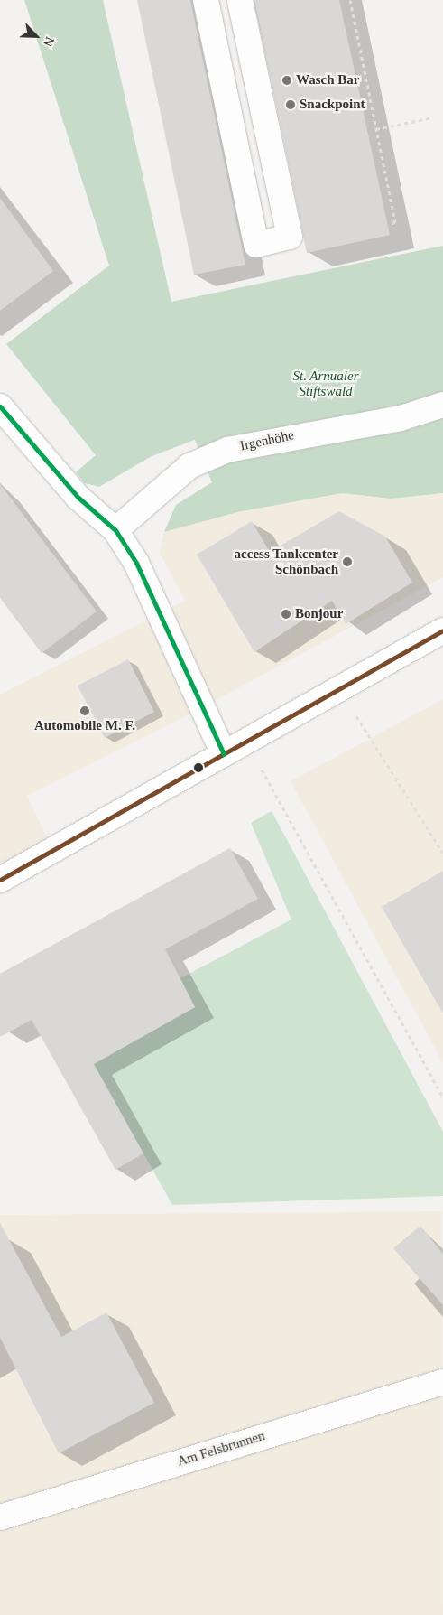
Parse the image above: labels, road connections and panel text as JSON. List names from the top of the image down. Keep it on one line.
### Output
{"streets":{"street":["Irgenhöhe","Am Felsbrunnen"]},"parks":["St. Arnualer Stiftswald"],"places":["Wasch Bar","Snackpoint","access Tankcenter Schönbach","Bonjour","Automobile M. F."],"north":"bottom right"}
